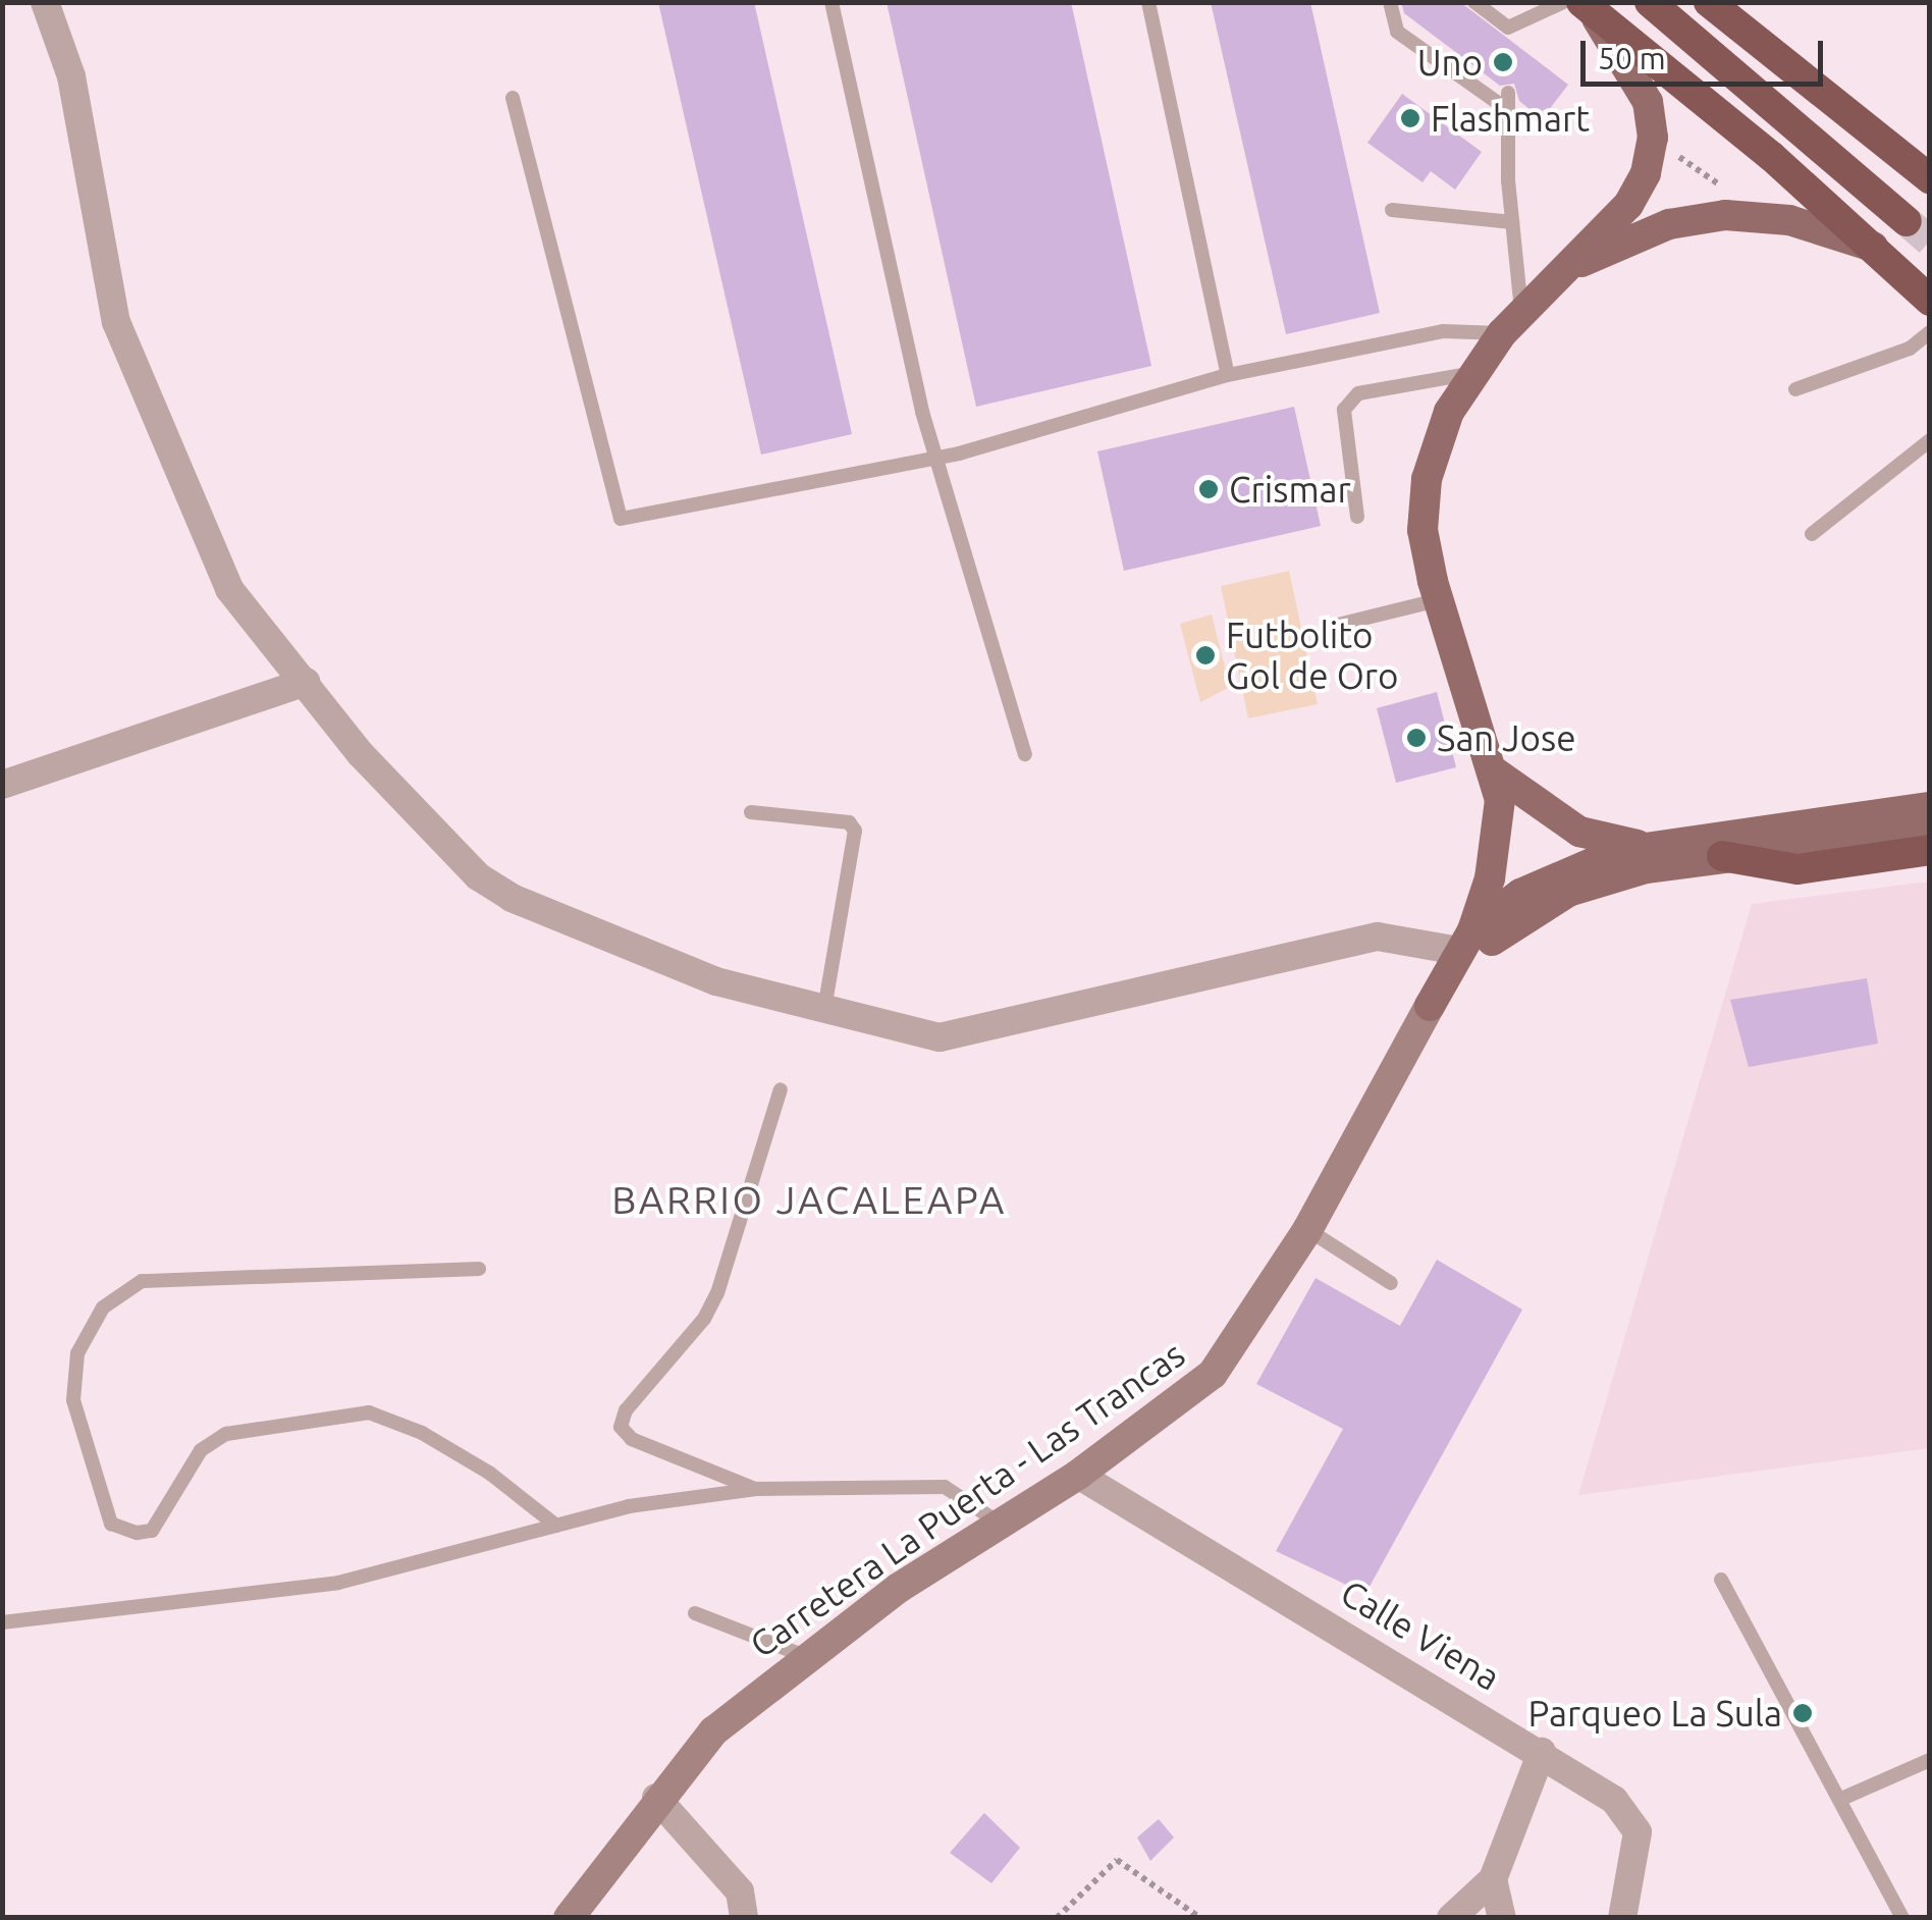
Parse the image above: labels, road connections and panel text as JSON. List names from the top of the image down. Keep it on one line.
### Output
{"streets":{"street":["Carretera La Puerta - Las Trancas","Calle Viena"]},"crossings":[["Carretera La Puerta - Las Trancas","Calle Viena"]],"districts":["BARRIO JACALEAPA"],"places":["Uno","Flashmart","Crismar","Futbolito Gol de Oro","San Jose","Parqueo La Sula"],"scale_bar":"50 m"}
